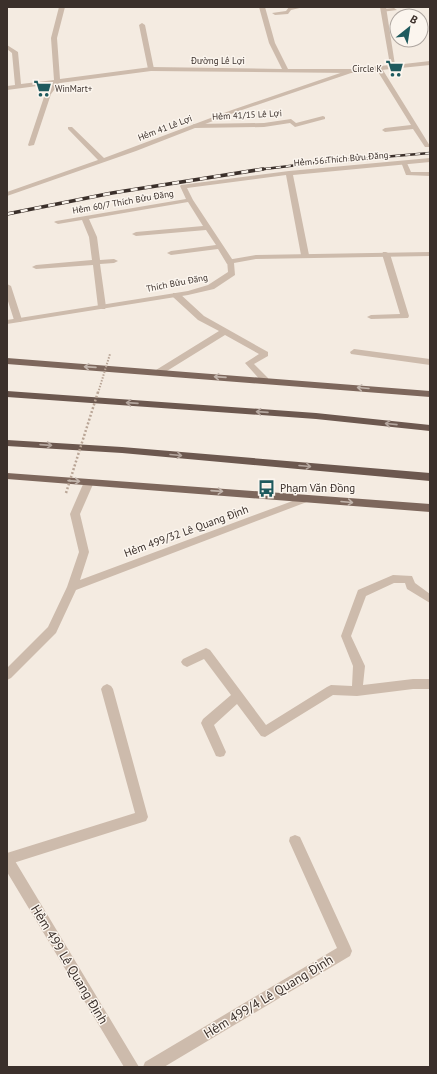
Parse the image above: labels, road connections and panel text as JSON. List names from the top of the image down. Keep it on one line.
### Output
{"streets":{"street":["Đường Lê Lợi","Hẻm 41/15 Lê Lợi","Hẻm 41 Lê Lợi","Hẻm 56 Thích Bửu Đăng","Hẻm 60/7 Thích Bửu Đăng","Thích Bửu Đăng","Hẻm 499/32 Lê Quang Định","Hẻm 499 Lê Quang Định","Hẻm 499/4 Lê Quang Định"]},"crossings":[["Đường Lê Lợi","Hẻm 41 Lê Lợi"],["Hẻm 41/15 Lê Lợi","Hẻm 41 Lê Lợi"]],"places":{"supermarket":["Circle K","WinMart+"],"bus stop":["Phạm Văn Đồng"]},"north":"top right"}
